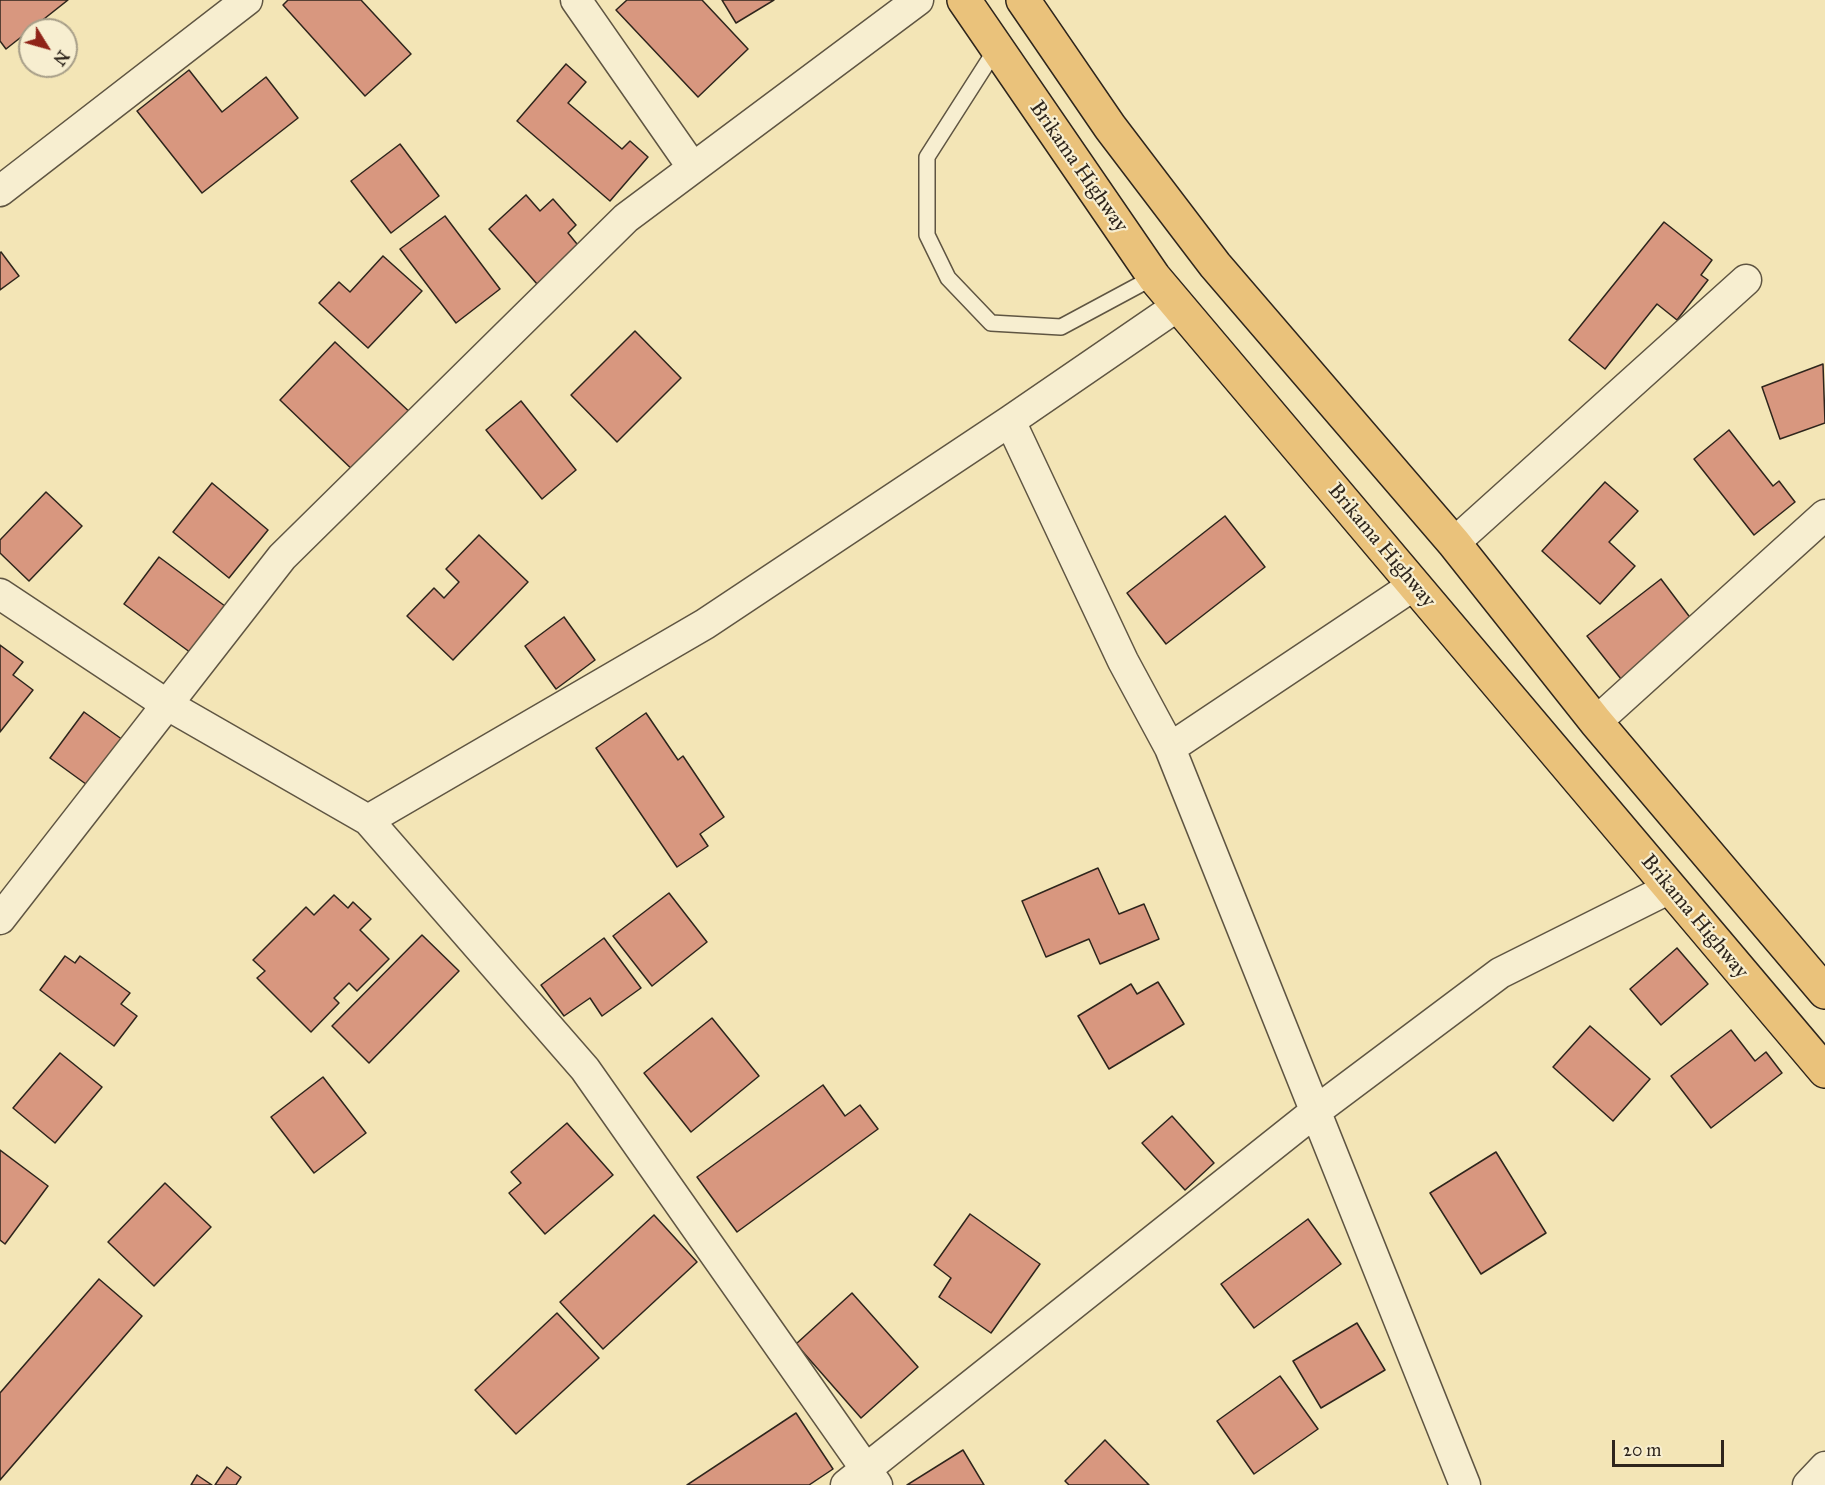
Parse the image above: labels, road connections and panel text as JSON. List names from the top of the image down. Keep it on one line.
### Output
{"streets":{"highway":["Brikama Highway"]},"scale_bar":"20 m","north":"bottom right"}
